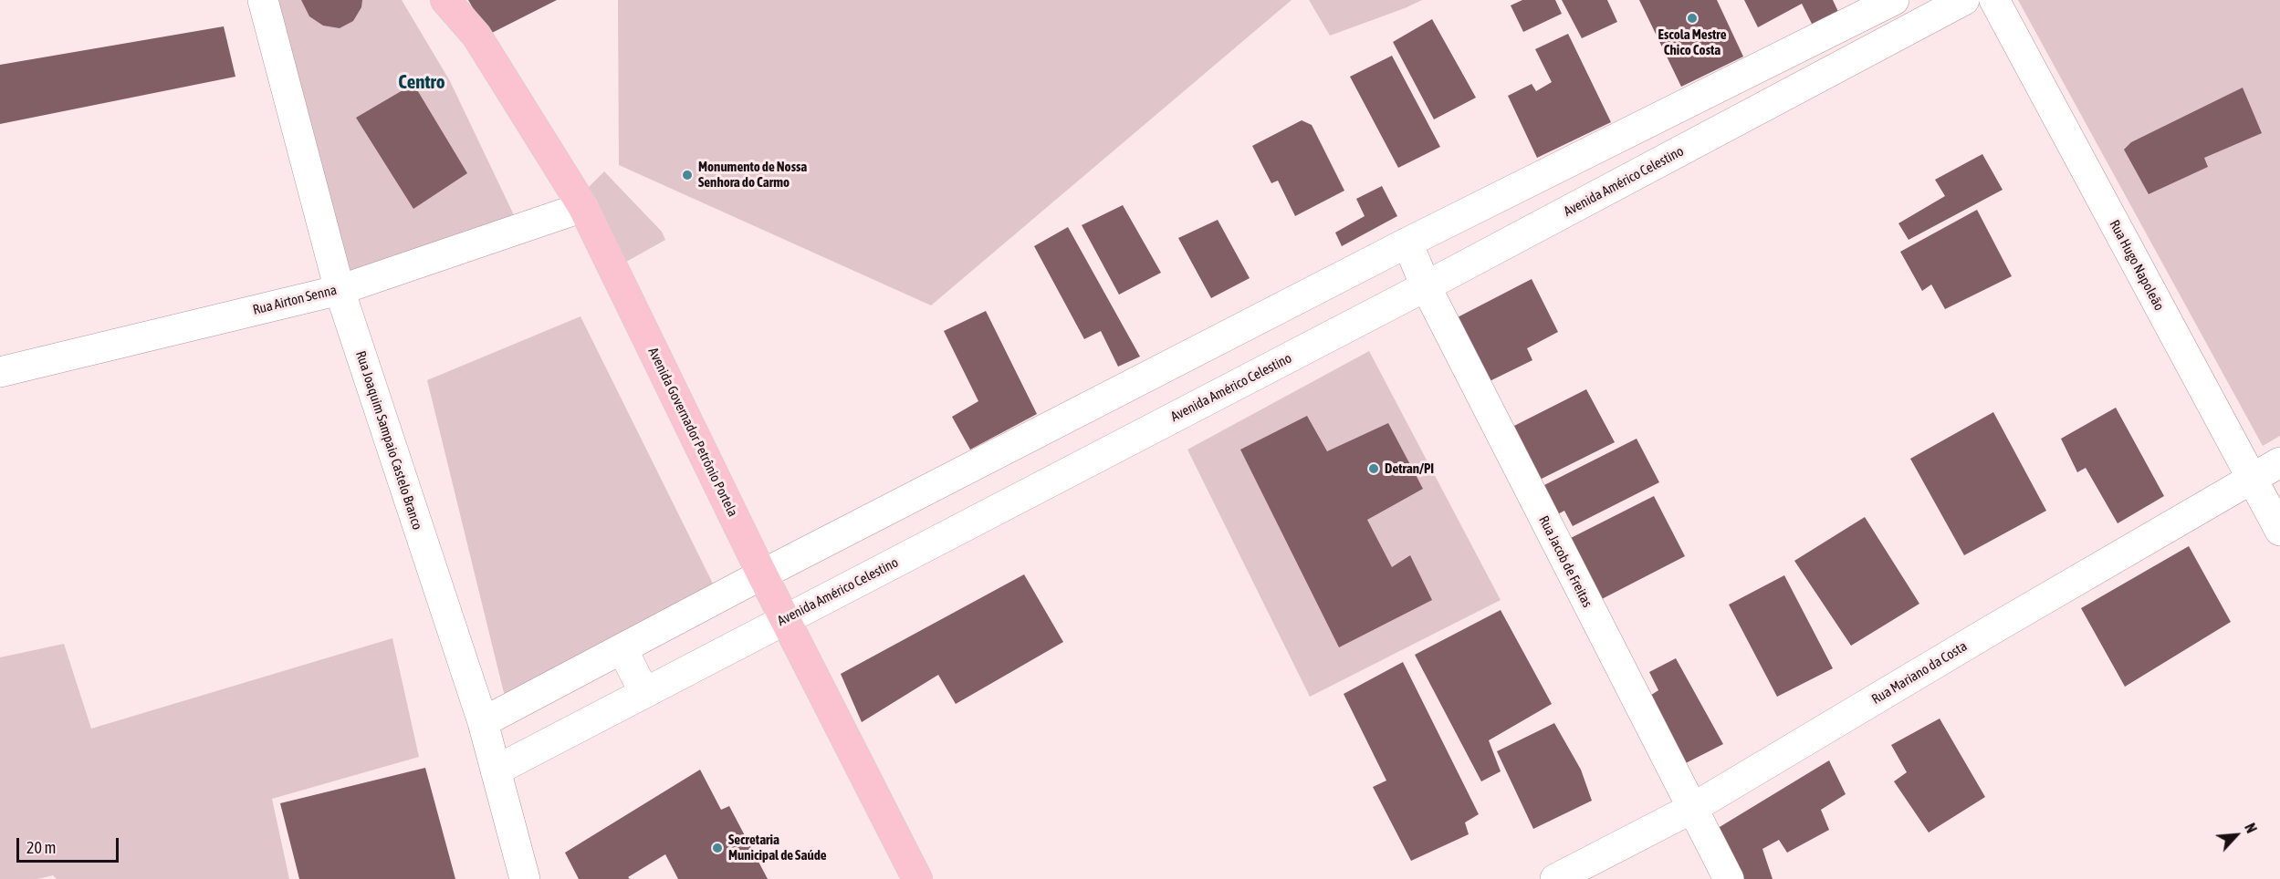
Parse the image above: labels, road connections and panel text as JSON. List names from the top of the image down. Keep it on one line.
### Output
{"streets":{"main road":["Avenida Governador Petrônio Portela"],"street":["Avenida Américo Celestino","Rua Hugo Napoleão","Rua Airton Senna","Rua Joaquim Sampaio Castelo Branco","Rua Jacob de Freitas","Rua Mariano da Costa"]},"crossings":[["Avenida Américo Celestino","Avenida Governador Petrônio Portela"],["Avenida Américo Celestino","Rua Joaquim Sampaio Castelo Branco"],["Avenida Américo Celestino","Rua Jacob de Freitas"],["Rua Hugo Napoleão","Rua Mariano da Costa"],["Rua Airton Senna","Avenida Governador Petrônio Portela"],["Rua Airton Senna","Rua Joaquim Sampaio Castelo Branco"],["Rua Jacob de Freitas","Rua Mariano da Costa"]],"districts":["Centro"],"places":["Escola Mestre Chico Costa","Monumento de Nossa Senhora do Carmo","Detran/PI","Secretaria Municipal de Saúde"],"scale_bar":"20 m","north":"top right"}
